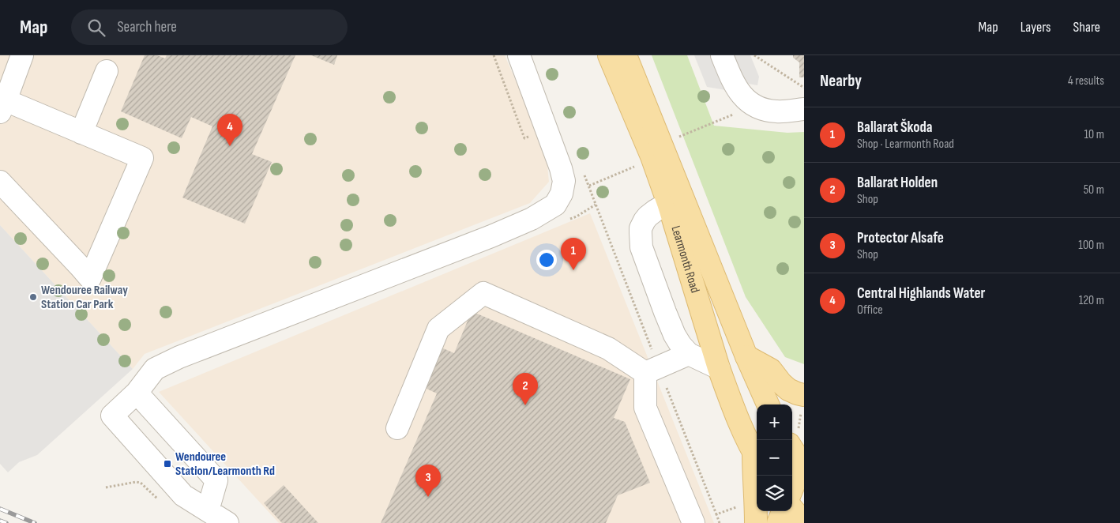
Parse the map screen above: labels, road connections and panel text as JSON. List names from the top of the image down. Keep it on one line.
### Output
{"streets":{"main road":["Learmonth Road"]},"places":{"other":["Wendouree Railway Station Car Park"],"transit":["Wendouree Station/Learmonth Rd"]},"page":{"header":"Map","search":"Search here","nav":["Map","Layers","Share"],"heading":["Nearby","4 results"],"list":[{"mark":"1","name":"Ballarat Škoda","note":"Shop · Learmonth Road","value":"10 m"},{"mark":"2","name":"Ballarat Holden","note":"Shop","value":"50 m"},{"mark":"3","name":"Protector Alsafe","note":"Shop","value":"100 m"},{"mark":"4","name":"Central Highlands Water","note":"Office","value":"120 m"}],"pins":["4","1","2","3"],"map_buttons":["+","−"]}}
